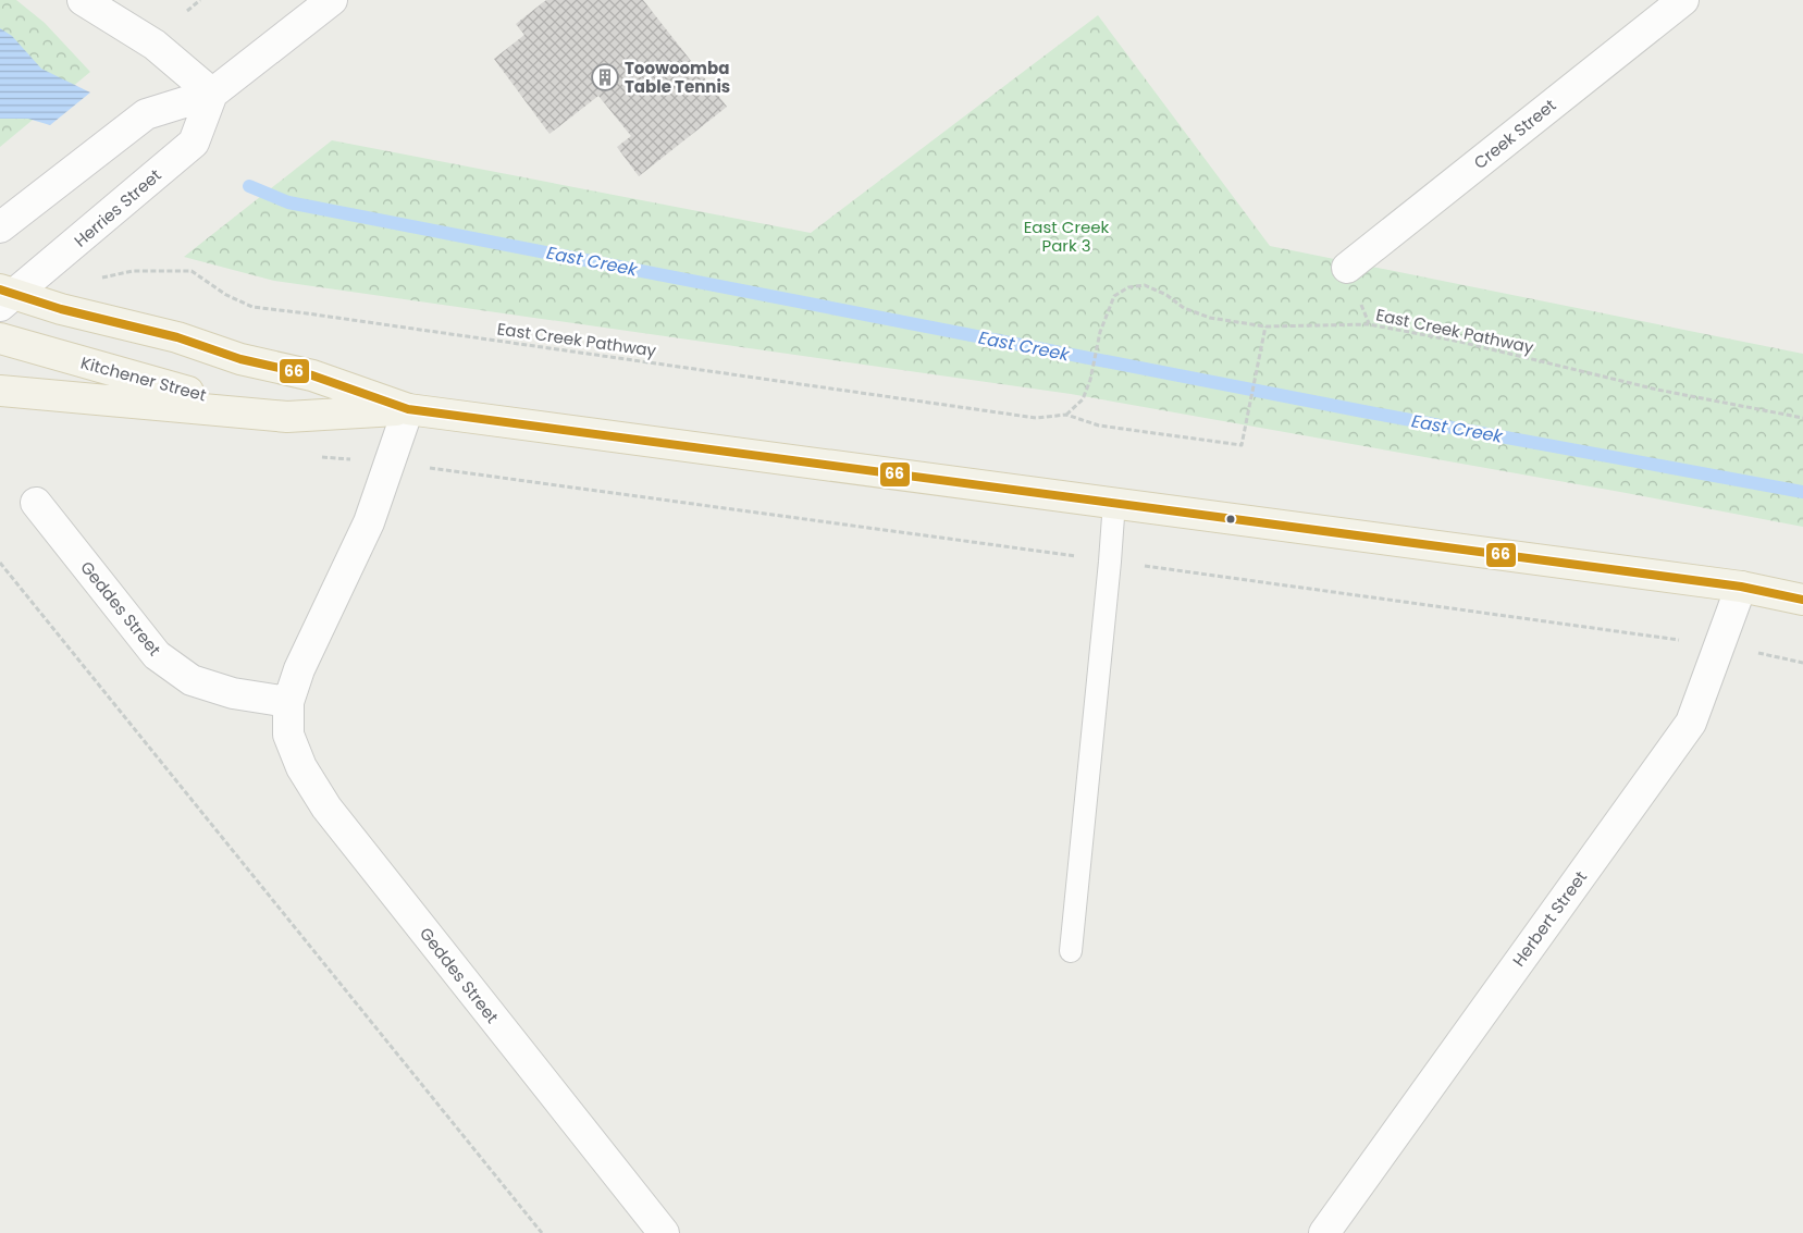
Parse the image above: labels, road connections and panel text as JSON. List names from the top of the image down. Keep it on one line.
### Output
{"streets":{"main road":["Kitchener Street"],"street":["Creek Street","Herries Street","Geddes Street","Herbert Street"],"path":["East Creek Pathway"]},"water":["East Creek"],"parks":["East Creek Park 3"],"places":{"building":["Toowoomba Table Tennis"]},"lines":["transit line 66"]}
